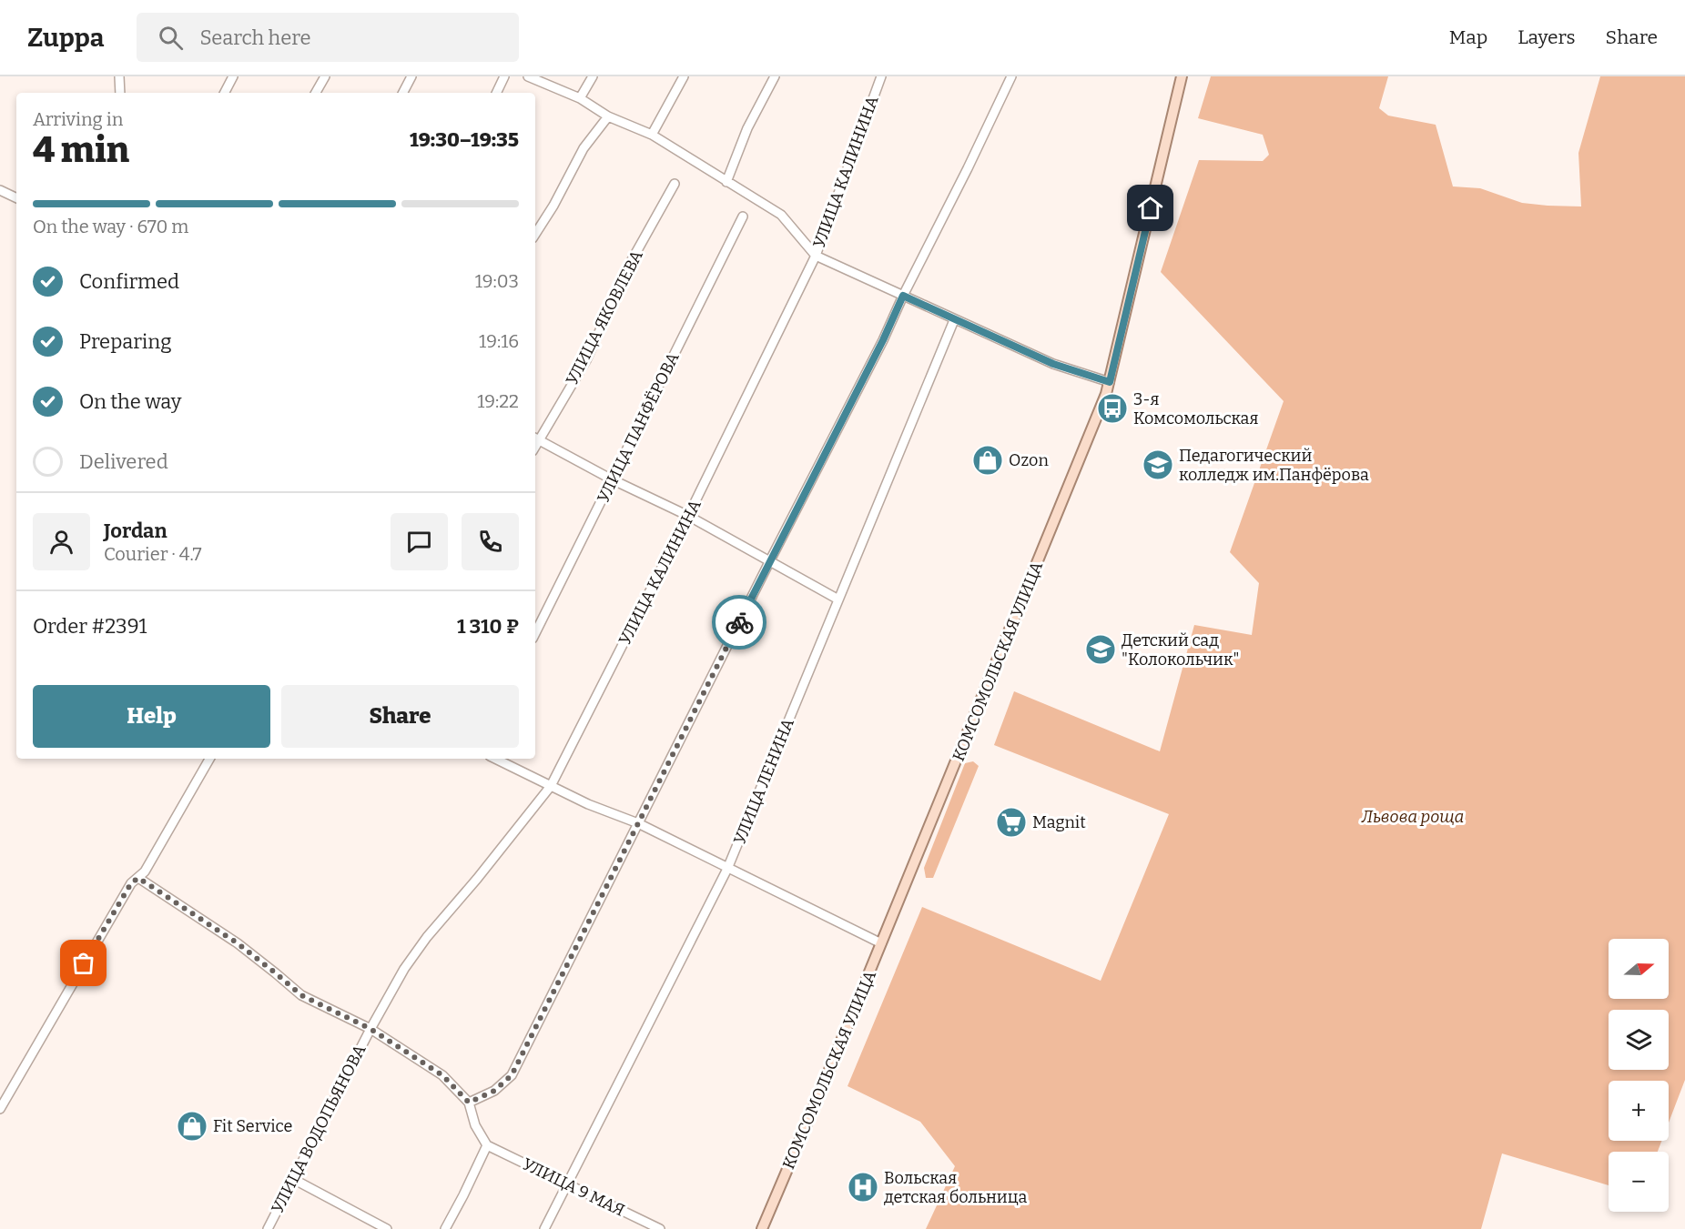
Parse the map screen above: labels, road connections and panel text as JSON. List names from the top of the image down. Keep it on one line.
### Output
{"streets":{"main road":["КОМСОМОЛЬСКАЯ УЛИЦА"],"street":["УЛИЦА КАЛИНИНА","УЛИЦА ЯКОВЛЕВА","УЛИЦА ПАНФЁРОВА","УЛИЦА ЛЕНИНА","УЛИЦА ВОДОПЬЯНОВА","УЛИЦА 9 МАЯ"]},"crossings":[["УЛИЦА КАЛИНИНА","УЛИЦА ВОДОПЬЯНОВА"],["УЛИЦА ЛЕНИНА","УЛИЦА 9 МАЯ"]],"parks":["Львова роща"],"places":{"bus stop":["3-я Комсомольская"],"shop":["Ozon","Fit Service"],"school or university":["Педагогический колледж им.Панфёрова","Детский сад \"Колокольчик\""],"supermarket":["Magnit"],"hospital":["Вольская детская больница"]},"north":"right","page":{"header":"Zuppa","search":"Search here","nav":["Map","Layers","Share"],"heading":["4 min","Arriving in","19:30–19:35"],"panel":["Jordan","Courier · 4.7","Order #2391","1 310 ₽"],"bar":"On the way · 670 m","list":[["Confirmed","19:03"],["Preparing","19:16"],["On the way","19:22"],"Delivered"],"buttons":["Help","Share"],"map_buttons":["+","−"]}}
